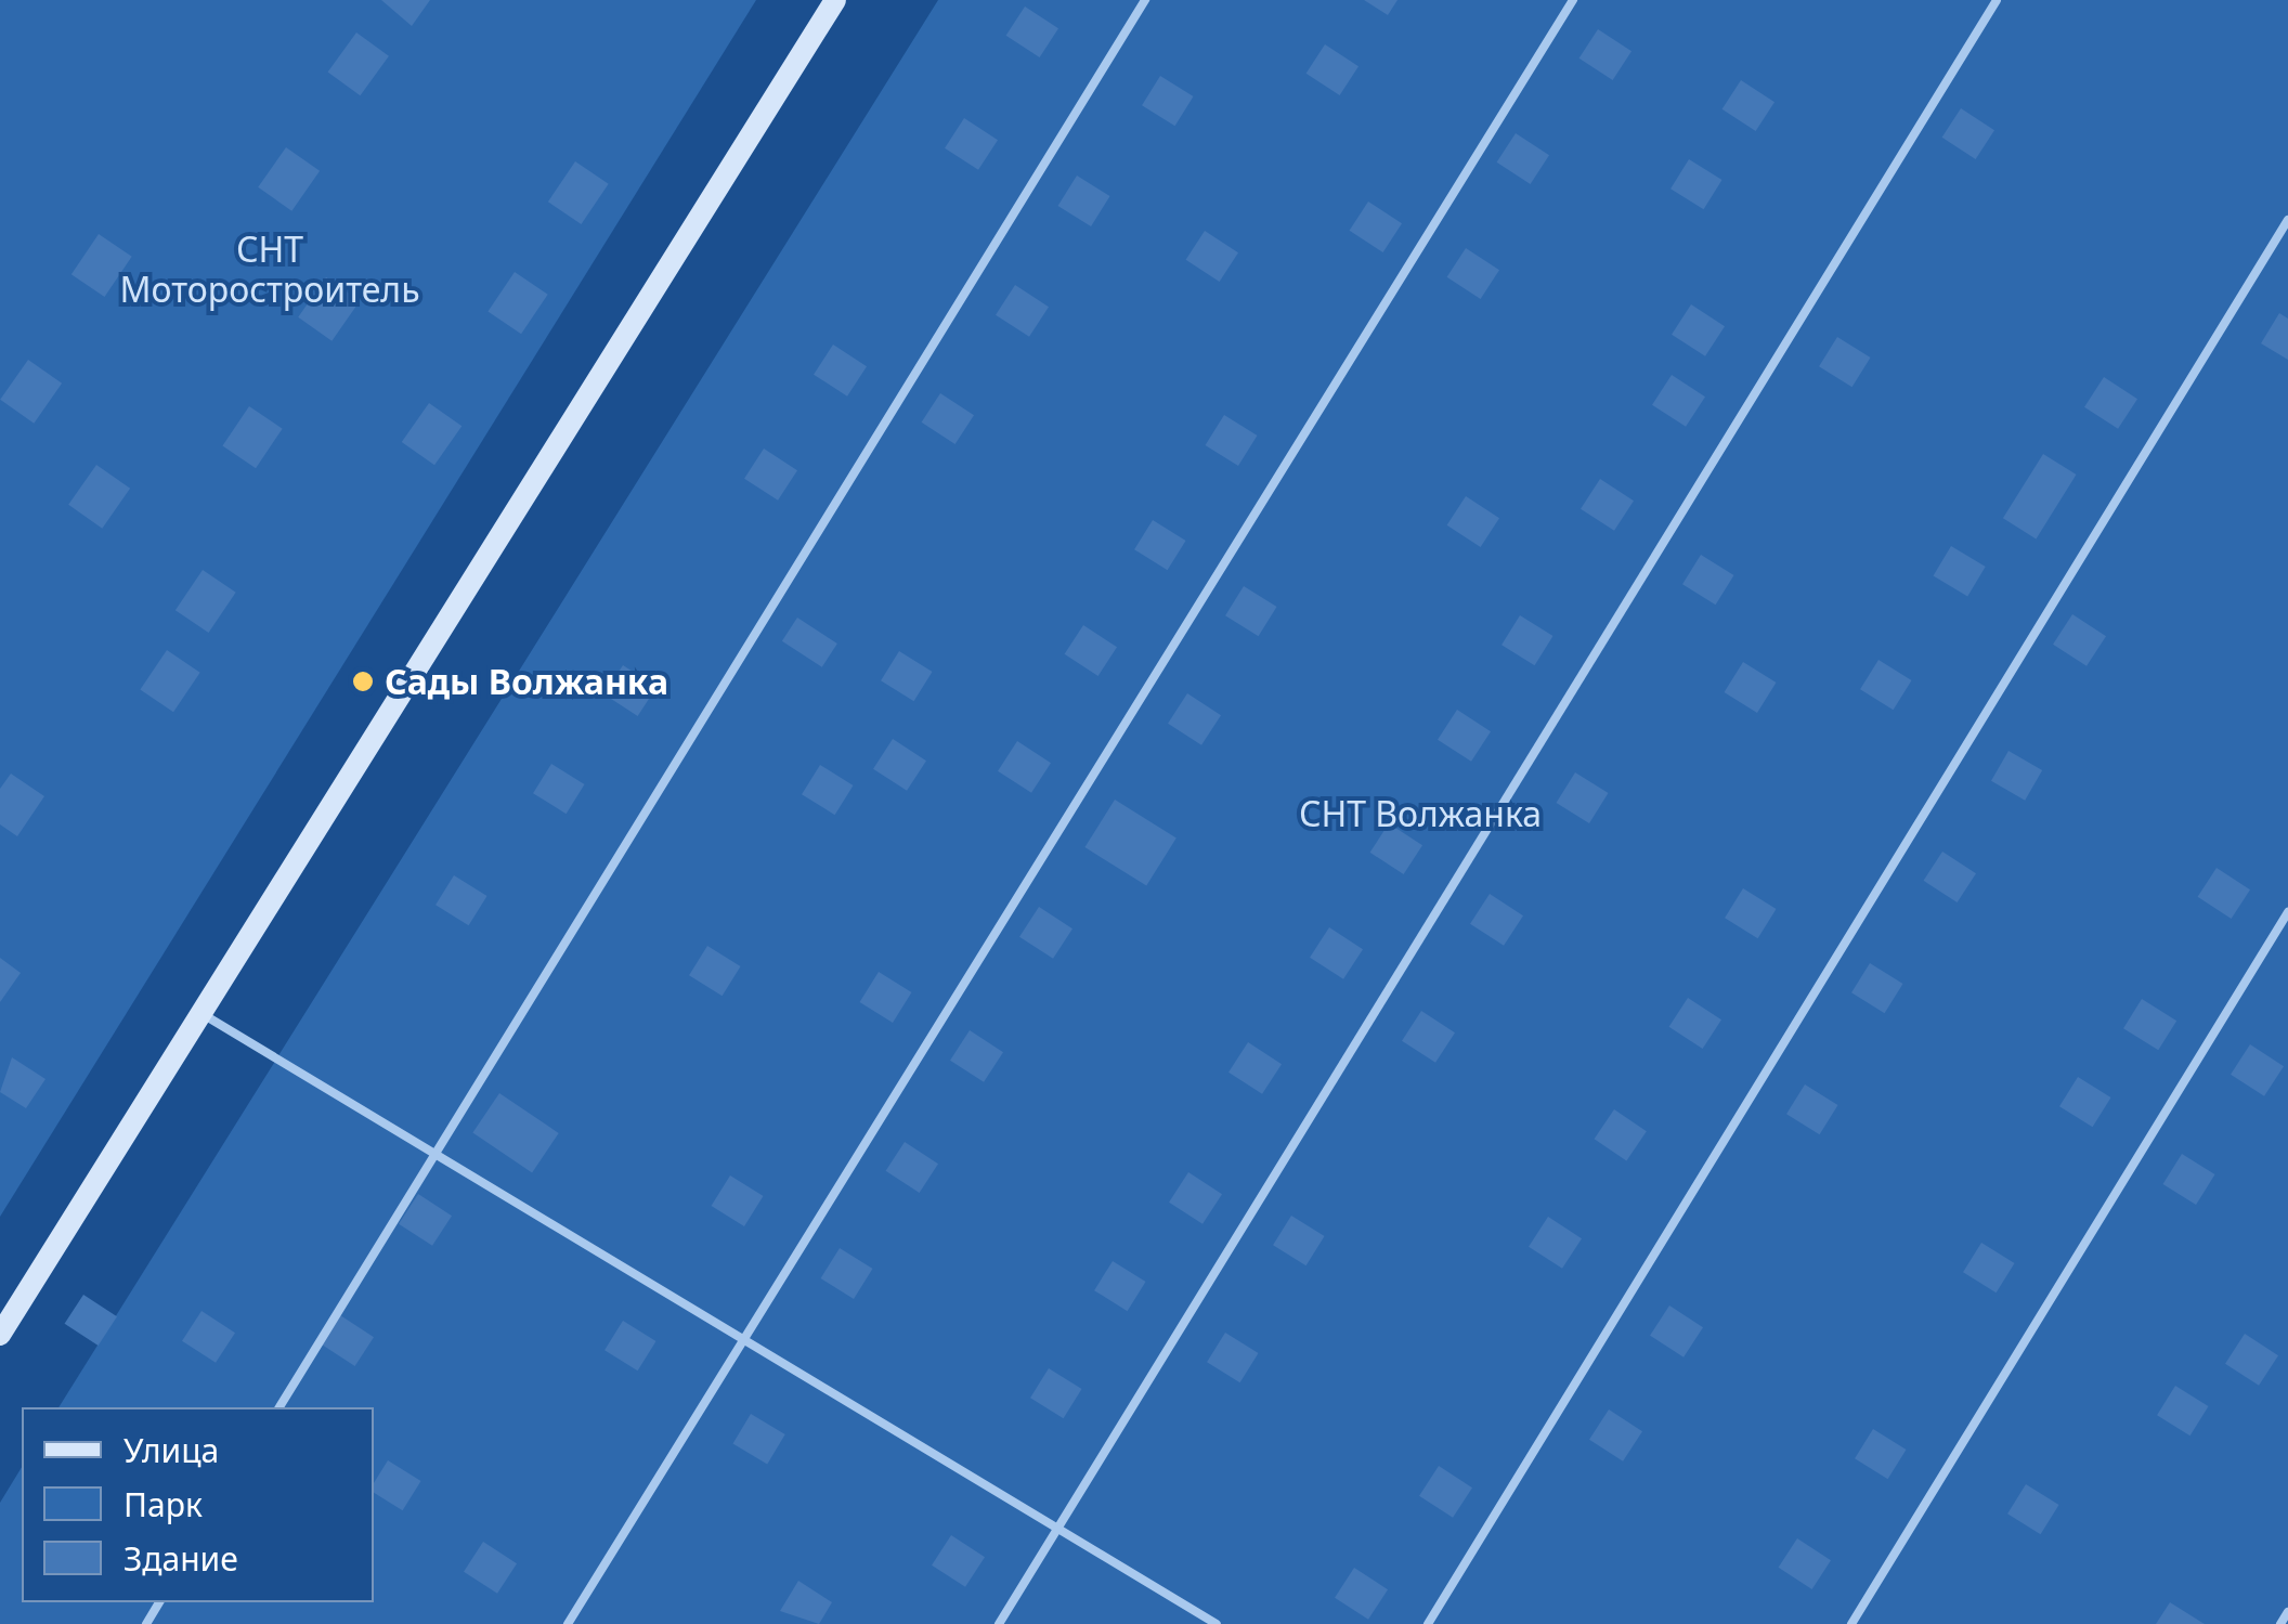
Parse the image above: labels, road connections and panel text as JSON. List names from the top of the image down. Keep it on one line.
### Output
{"parks":["СНТ Моторостроитель","СНТ Волжанка"],"places":["Сады Волжанка"],"legend":["Улица","Парк","Здание"]}
